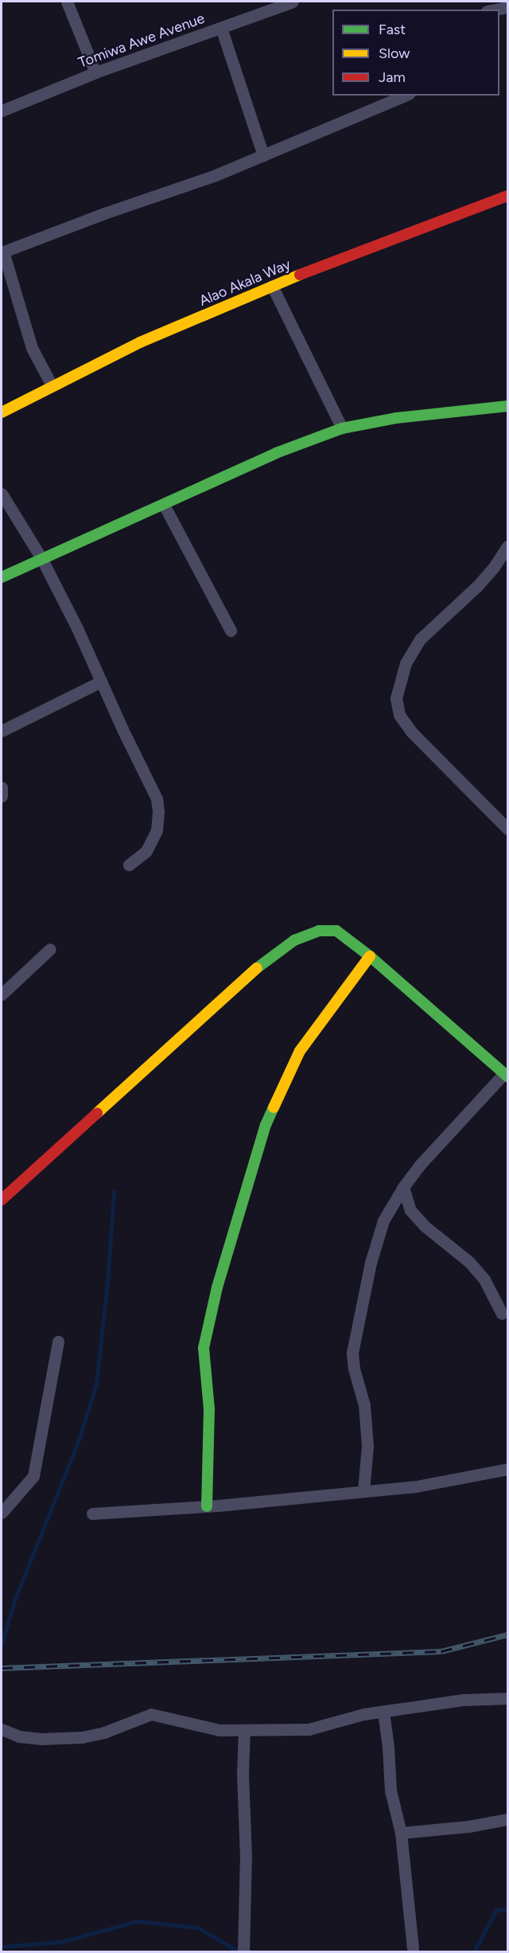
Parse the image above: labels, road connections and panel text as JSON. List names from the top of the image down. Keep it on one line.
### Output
{"streets":{"street":["Tomiwa Awe Avenue","Alao Akala Way"]},"legend":["Fast","Slow","Jam"]}
